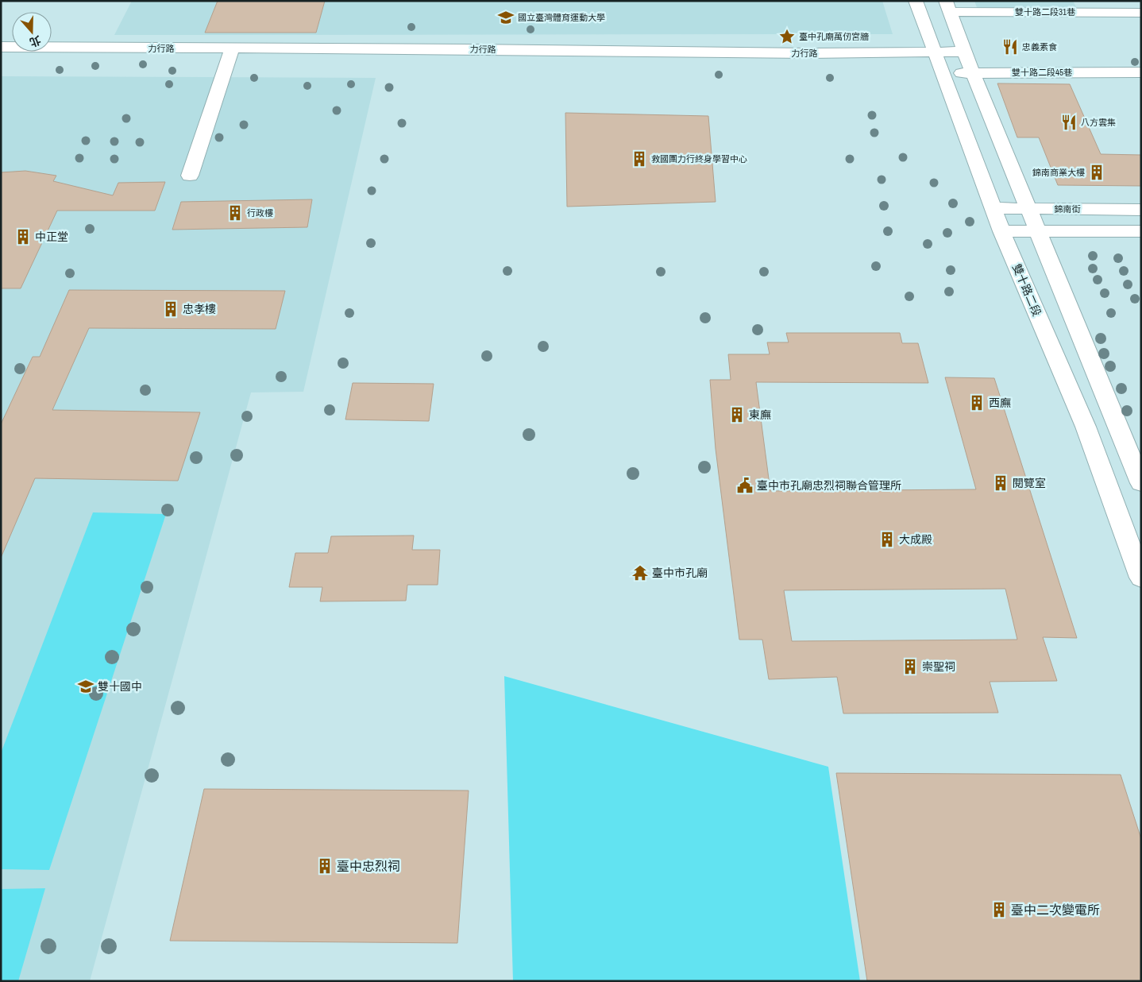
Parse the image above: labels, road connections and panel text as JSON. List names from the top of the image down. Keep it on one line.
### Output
{"streets":{"street":["雙十路二段31巷","力行路","雙十路二段45巷","錦南街","雙十路二段"]},"crossings":[["力行路","雙十路二段"],["雙十路二段45巷","雙十路二段"],["錦南街","雙十路二段"]],"places":{"school or university":["國立臺灣體育運動大學","雙十國中"],"place":["臺中孔廟萬仞宮牆"],"restaurant":["忠義素食","八方雲集"],"building":["救國團力行終身學習中心","錦南商業大樓","行政樓","中正堂","忠孝樓","西廡","東廡","閱覽室","大成殿","崇聖祠","臺中忠烈祠","臺中二次變電所"],"public building":["臺中市孔廟忠烈祠聯合管理所"],"temple":["臺中市孔廟"]},"north":"bottom"}
